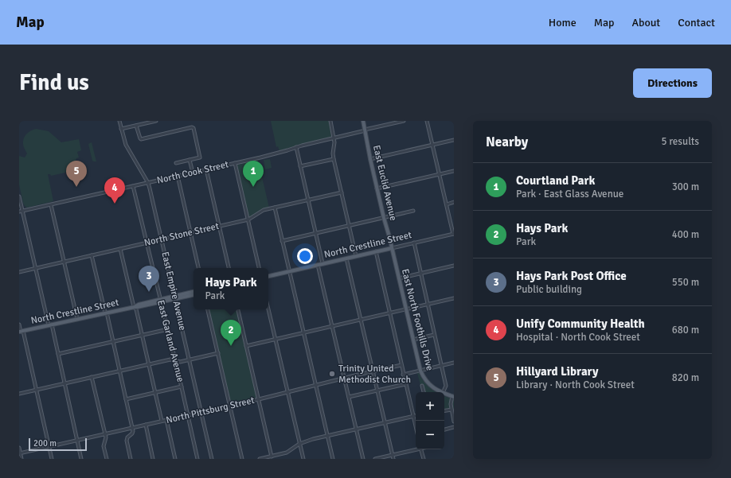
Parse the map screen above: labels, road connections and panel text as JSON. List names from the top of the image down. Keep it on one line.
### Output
{"streets":{"main road":["East Euclid Avenue","North Crestline Street","East North Foothills Drive"],"street":["North Cook Street","North Stone Street","East Empire Avenue","East Garland Avenue","North Pittsburg Street"]},"crossings":[["North Cook Street","East Euclid Avenue"],["North Cook Street","East Empire Avenue"],["North Cook Street","East Garland Avenue"],["East Euclid Avenue","North Crestline Street"],["East Euclid Avenue","East North Foothills Drive"],["North Stone Street","East Empire Avenue"],["North Stone Street","East Garland Avenue"],["North Crestline Street","East Empire Avenue"],["North Crestline Street","East North Foothills Drive"],["North Crestline Street","East Garland Avenue"],["East Empire Avenue","North Pittsburg Street"],["East Garland Avenue","North Pittsburg Street"]],"places":["Trinity United Methodist Church"],"scale_bar":"200 m","page":{"header":"Map","nav":["Home","Map","About","Contact"],"buttons":"Directions","title":"Find us","heading":["Nearby","5 results"],"pins":["1","5","4","3","2"],"list":[{"mark":"1","name":"Courtland Park","note":"Park · East Glass Avenue","value":"300 m"},{"mark":"2","name":"Hays Park","note":"Park","value":"400 m"},{"mark":"3","name":"Hays Park Post Office","note":"Public building","value":"550 m"},{"mark":"4","name":"Unify Community Health","note":"Hospital · North Cook Street","value":"680 m"},{"mark":"5","name":"Hillyard Library","note":"Library · North Cook Street","value":"820 m"}],"popup":["Hays Park","Park"],"map_buttons":["+","−"],"scale":"200 m"}}
